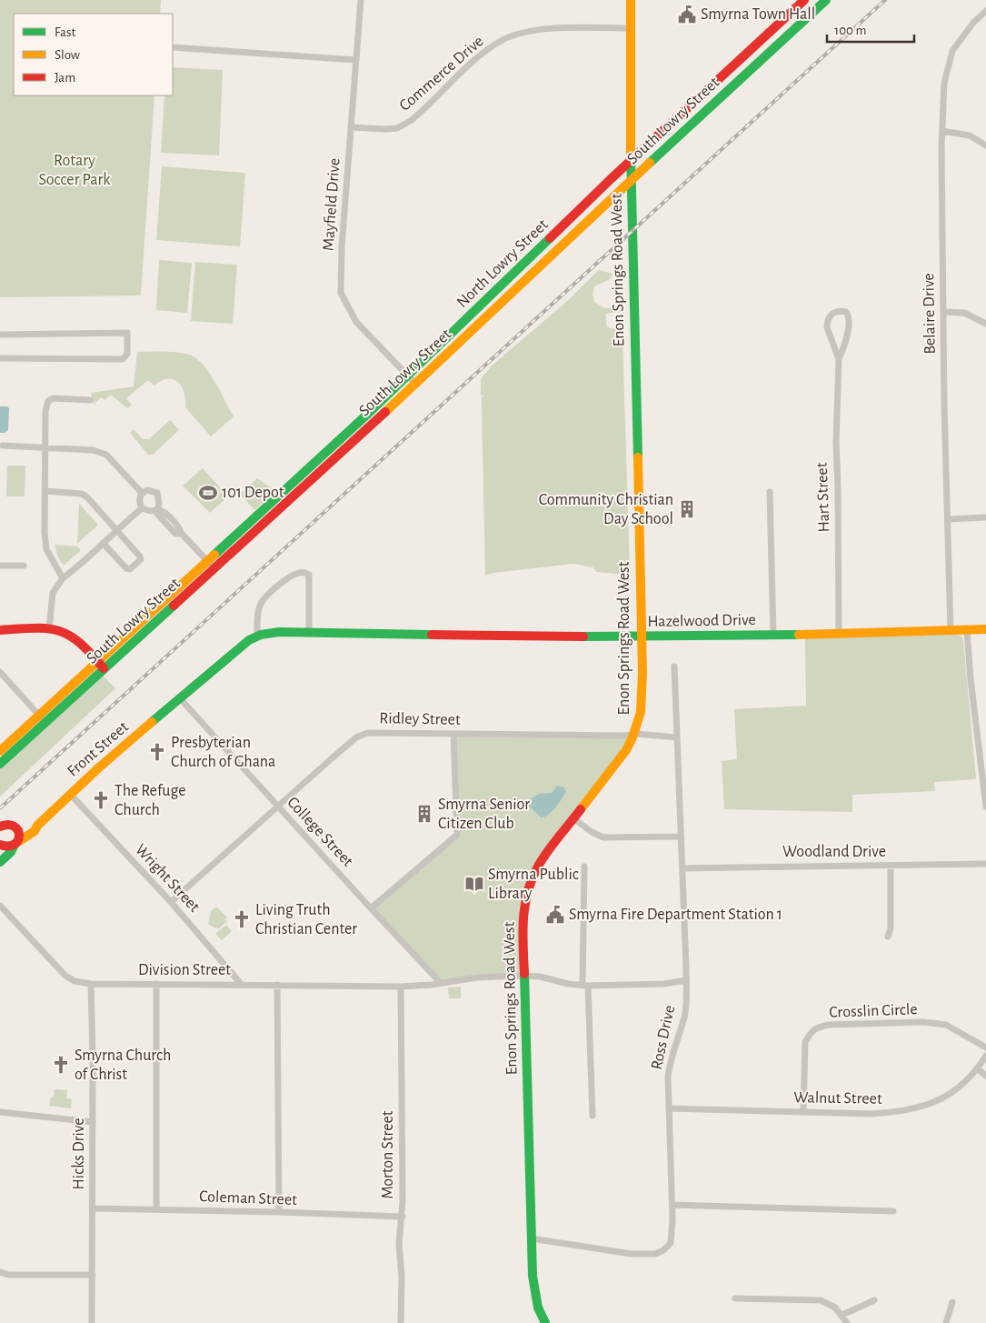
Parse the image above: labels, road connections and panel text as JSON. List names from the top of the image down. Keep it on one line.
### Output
{"streets":{"street":["Commerce Drive","South Lowry Street","Mayfield Drive","North Lowry Street","Enon Springs Road West","Belaire Drive","Hart Street","Hazelwood Drive","Ridley Street","Front Street","College Street","Woodland Drive","Wright Street","Division Street","Crosslin Circle","Ross Drive","Walnut Street","Hicks Drive","Morton Street","Coleman Street"]},"crossings":[["Commerce Drive","Mayfield Drive"],["Commerce Drive","Enon Springs Road West"],["South Lowry Street","Mayfield Drive"],["South Lowry Street","North Lowry Street"],["South Lowry Street","Enon Springs Road West"],["Mayfield Drive","North Lowry Street"],["North Lowry Street","Enon Springs Road West"],["Enon Springs Road West","Hazelwood Drive"],["Enon Springs Road West","Ridley Street"],["Enon Springs Road West","Ross Drive"],["Belaire Drive","Hazelwood Drive"],["Hart Street","Hazelwood Drive"],["Hazelwood Drive","Front Street"],["Hazelwood Drive","College Street"],["Ridley Street","College Street"],["Ridley Street","Wright Street"],["Ridley Street","Ross Drive"],["Front Street","College Street"],["Front Street","Wright Street"],["Woodland Drive","Ross Drive"],["Wright Street","Division Street"],["Division Street","Hicks Drive"],["Division Street","Morton Street"],["Crosslin Circle","Walnut Street"],["Ross Drive","Walnut Street"],["Hicks Drive","Coleman Street"],["Morton Street","Coleman Street"]],"parks":["Rotary Soccer Park"],"places":{"public building":["Smyrna Town Hall","Smyrna Fire Department Station 1"],"sports":["101 Depot"],"building":["Community Christian Day School","Smyrna Senior Citizen Club"],"church":["Presbyterian Church of Ghana","The Refuge Church","Living Truth Christian Center","Smyrna Church of Christ"],"library":["Smyrna Public Library"]},"legend":["Fast","Slow","Jam"],"scale_bar":"100 m"}
